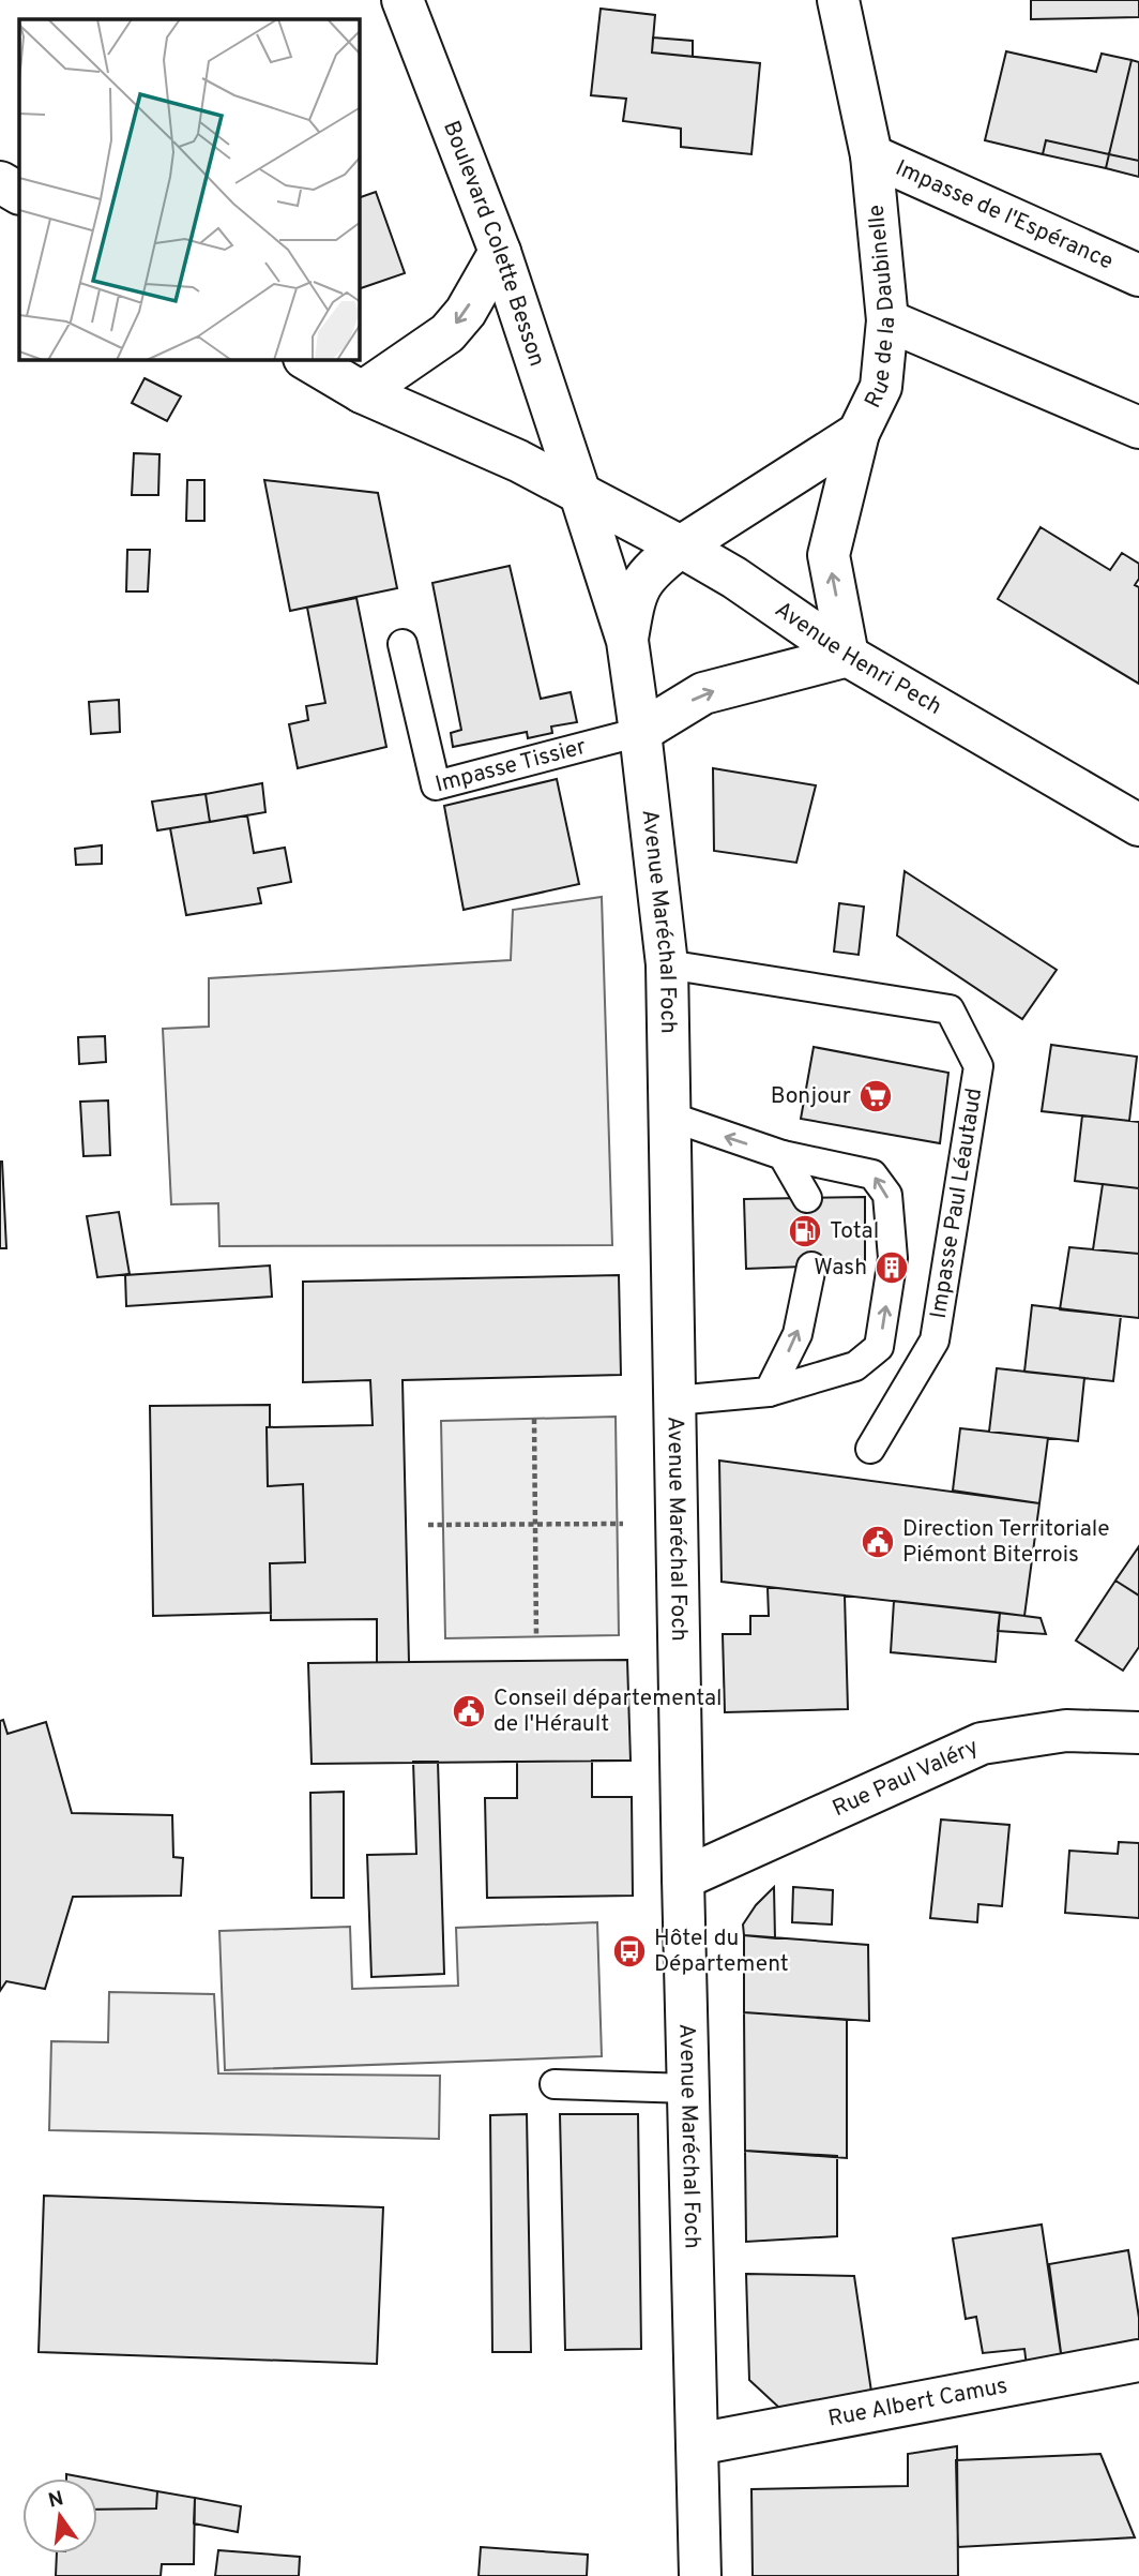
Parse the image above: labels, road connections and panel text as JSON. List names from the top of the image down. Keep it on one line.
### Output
{"streets":{"main road":["Impasse de l'Espérance","Boulevard Colette Besson","Rue de la Daubinelle","Avenue Henri Pech","Avenue Maréchal Foch","Rue Paul Valéry","Rue Albert Camus"],"lane":["Impasse Tissier","Impasse Paul Léautaud"]},"crossings":[["Impasse de l'Espérance","Rue de la Daubinelle"],["Boulevard Colette Besson","Avenue Henri Pech"],["Boulevard Colette Besson","Avenue Maréchal Foch"],["Rue de la Daubinelle","Avenue Henri Pech"],["Rue de la Daubinelle","Avenue Maréchal Foch"],["Avenue Henri Pech","Avenue Maréchal Foch"],["Impasse Tissier","Avenue Maréchal Foch"],["Avenue Maréchal Foch","Impasse Paul Léautaud"],["Avenue Maréchal Foch","Rue Paul Valéry"],["Avenue Maréchal Foch","Rue Albert Camus"]],"places":{"supermarket":["Bonjour"],"fuel station":["Total"],"building":["Wash"],"public building":["Direction Territoriale Piémont Biterrois","Conseil départemental de l'Hérault"],"bus stop":["Hôtel du Département"]},"north":"top"}
